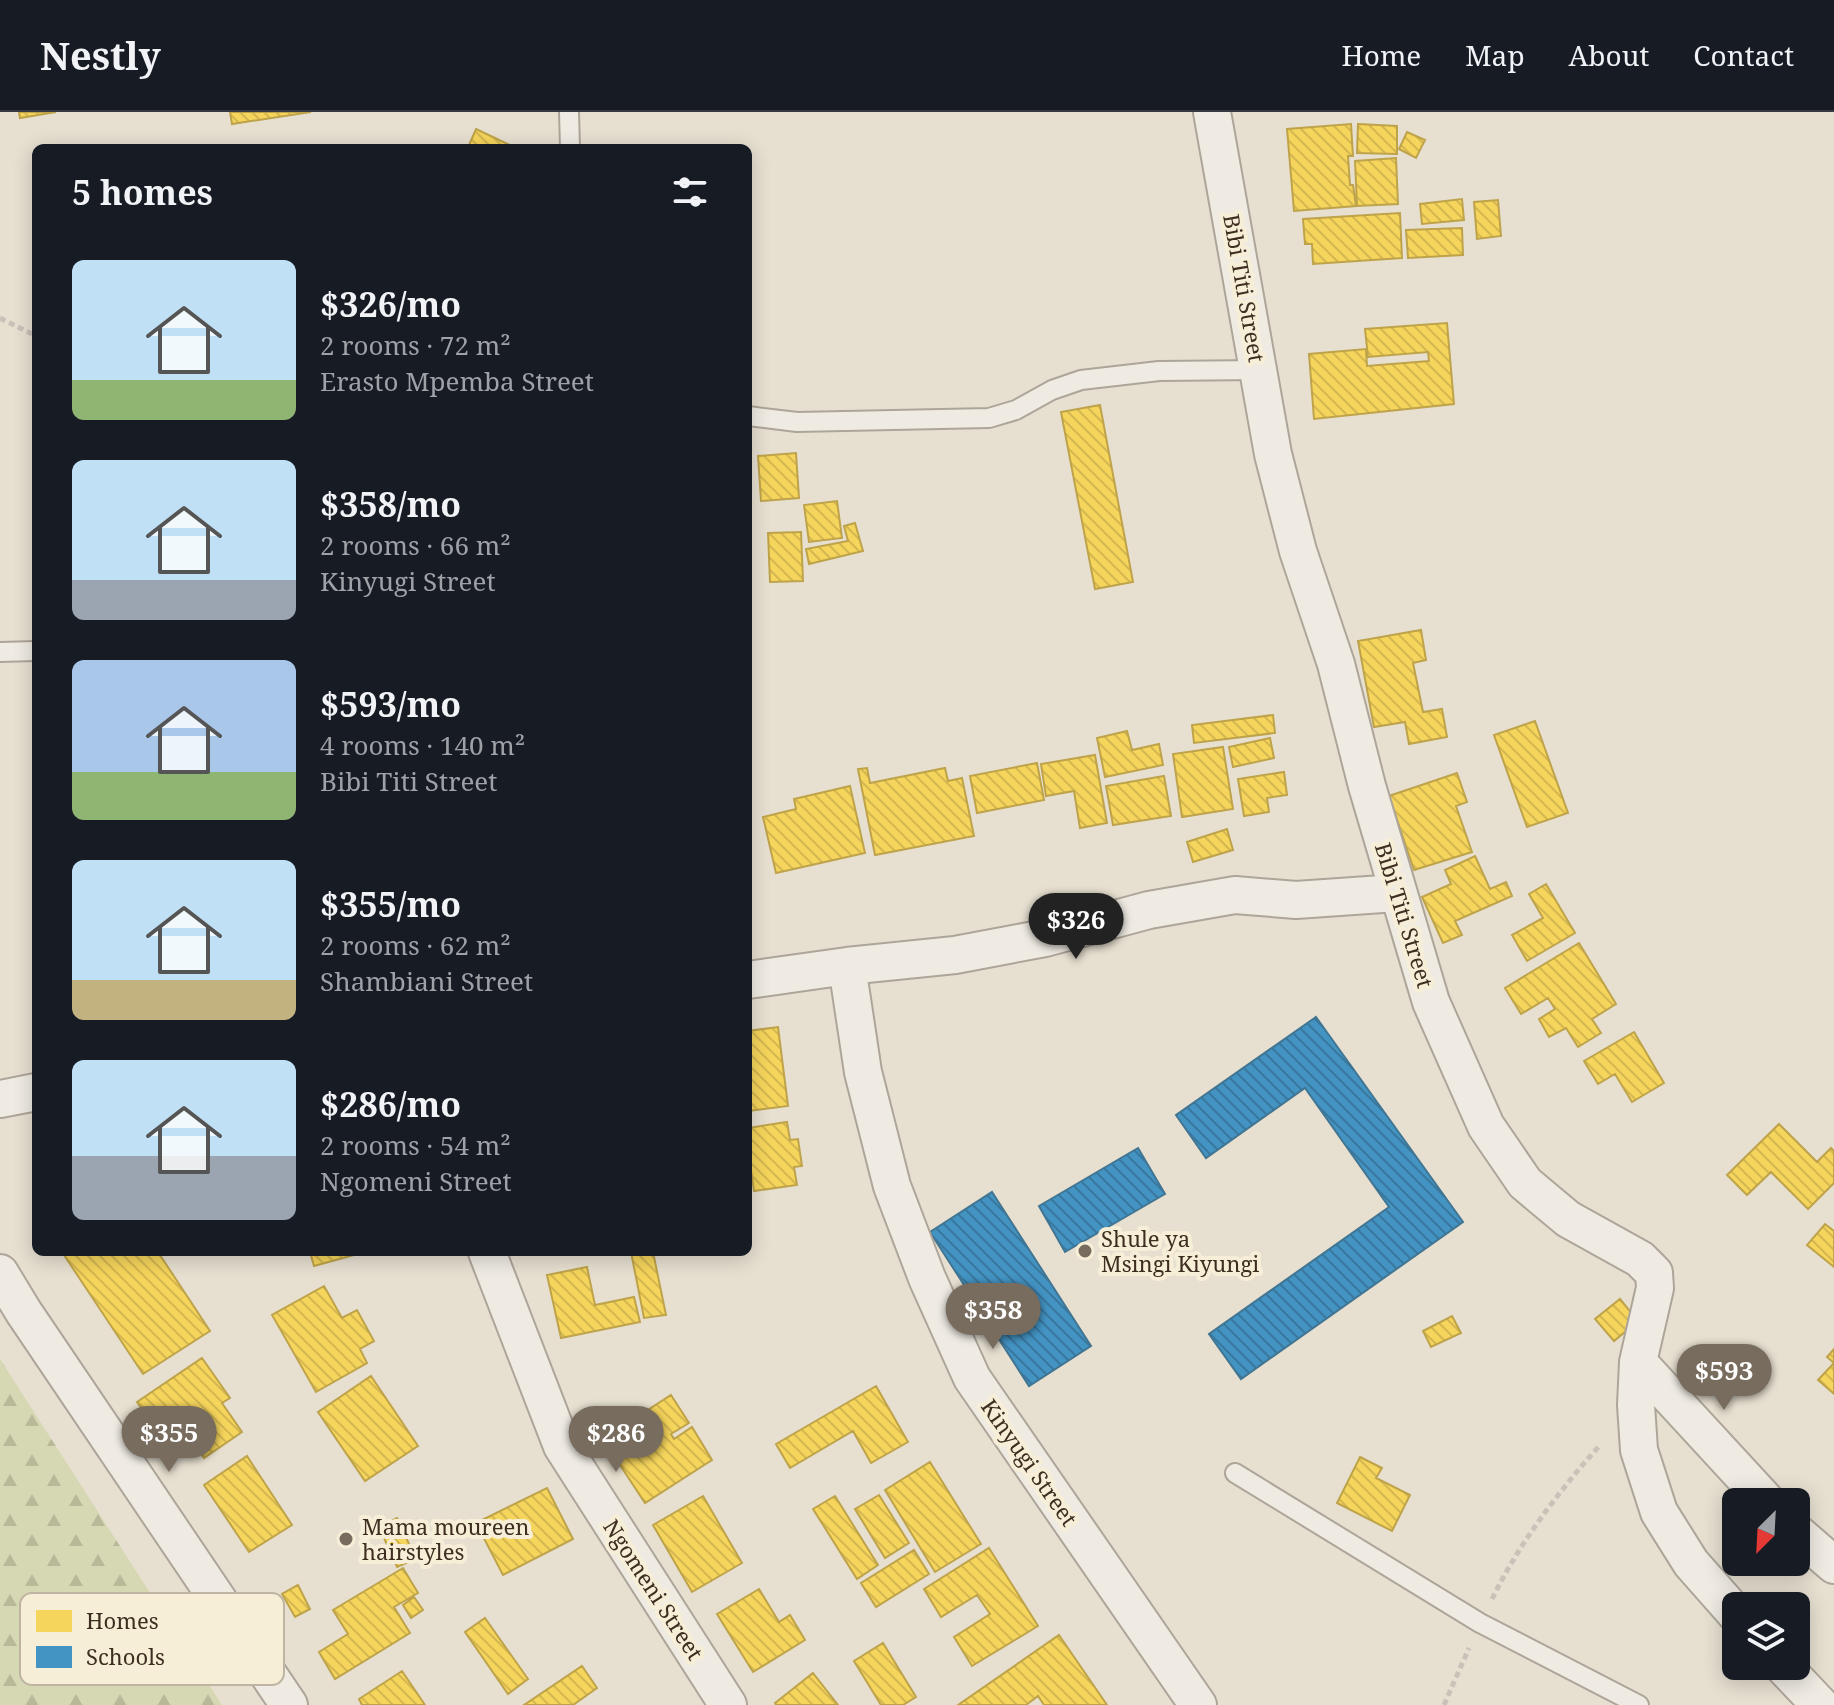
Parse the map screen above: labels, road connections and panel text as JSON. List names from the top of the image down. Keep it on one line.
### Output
{"streets":{"street":["Bibi Titi Street","Kinyugi Street","Ngomeni Street"]},"places":["Shule ya Msingi Kiyungi","Mama moureen hairstyles"],"legend":["Homes","Schools"],"north":"bottom left","page":{"header":"Nestly","nav":["Home","Map","About","Contact"],"heading":"5 homes","list":[{"name":"$326/mo","note":"2 rooms · 72 m² · Erasto Mpemba Street"},{"name":"$358/mo","note":"2 rooms · 66 m² · Kinyugi Street"},{"name":"$593/mo","note":"4 rooms · 140 m² · Bibi Titi Street"},{"name":"$355/mo","note":"2 rooms · 62 m² · Shambiani Street"},{"name":"$286/mo","note":"2 rooms · 54 m² · Ngomeni Street"}],"price":["$326","$358","$593","$355","$286"]}}
